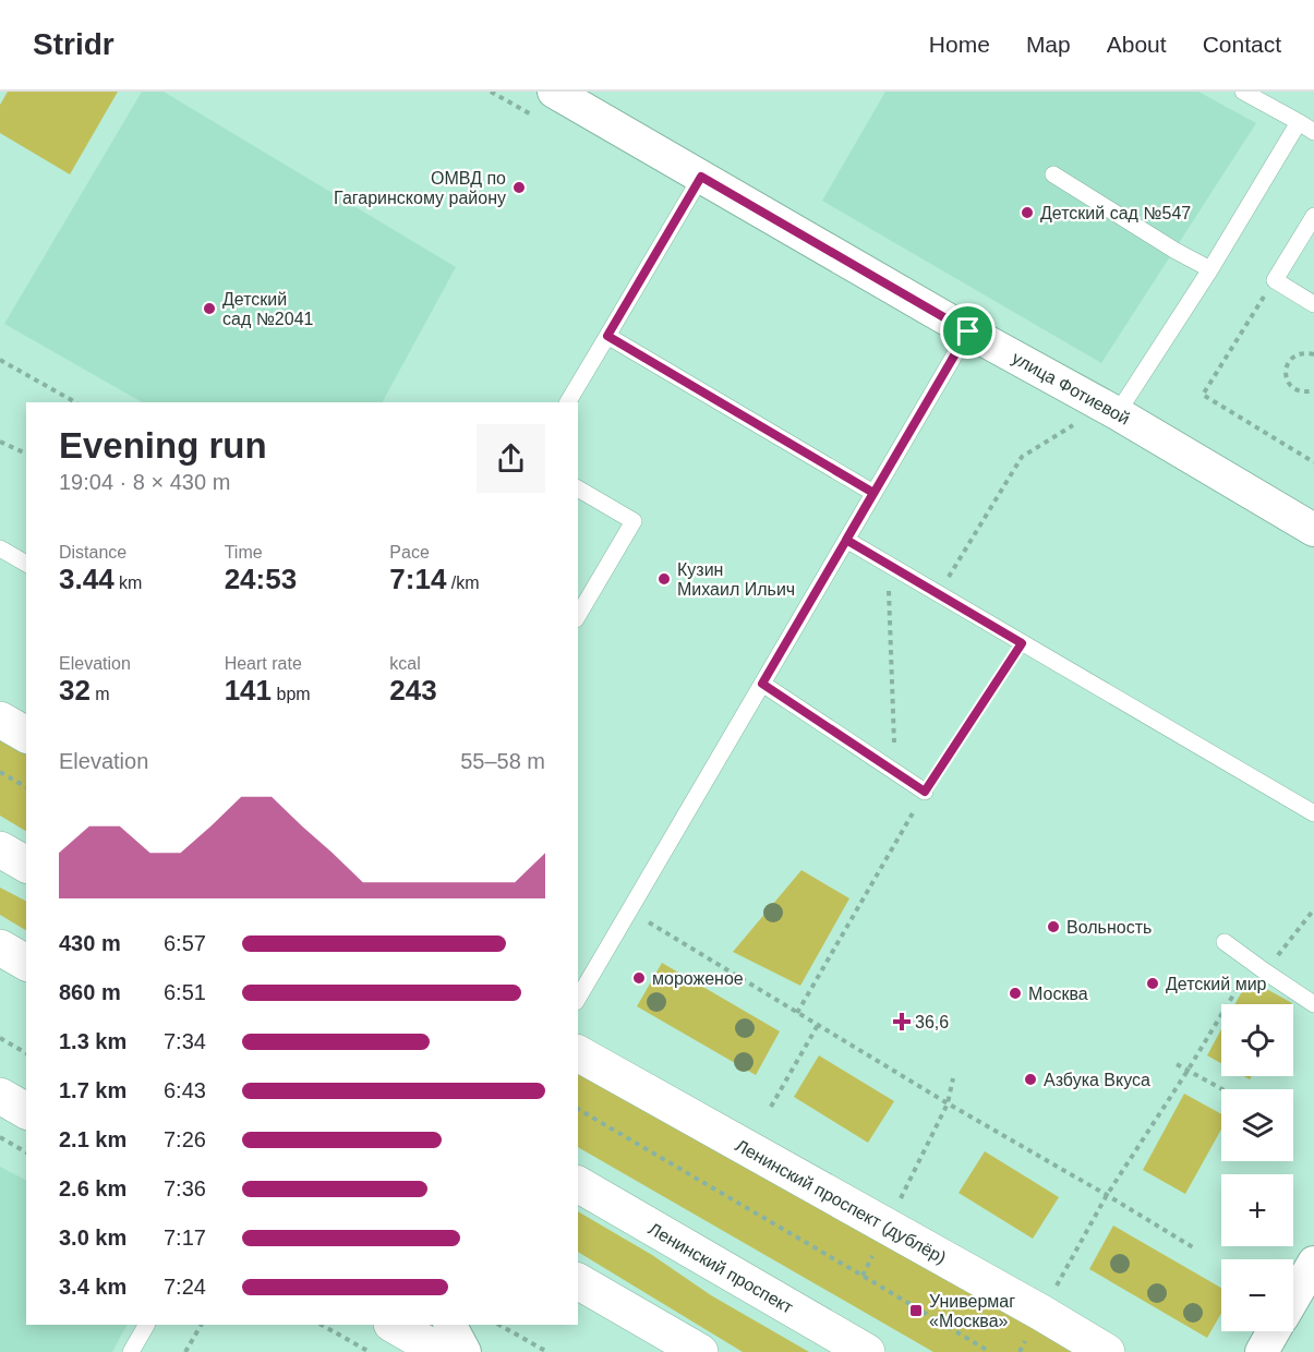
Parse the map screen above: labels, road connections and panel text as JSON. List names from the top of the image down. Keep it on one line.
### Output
{"streets":{"street":["улица Фотиевой","Ленинский проспект (дублёр)","Ленинский проспект"]},"places":{"other":["ОМВД по Гагаринскому району","Детский сад №547","Детский сад №2041","Кузин Михаил Ильич","Вольность","мороженое","Детский мир","Москва","Азбука Вкуса"],"health":["36,6"],"transit":["Универмаг «Москва»"]},"page":{"header":"Stridr","nav":["Home","Map","About","Contact"],"heading":["Evening run","19:04 · 8 × 430 m"],"stats":[["Distance","3.44 km"],["Time","24:53"],["Pace","7:14 /km"],["Elevation","32 m"],["Heart rate","141 bpm"],["kcal","243"]],"chart":["Elevation","55–58 m"],"list":[{"name":"430 m","note":"6:57"},{"name":"860 m","note":"6:51"},{"name":"1.3 km","note":"7:34"},{"name":"1.7 km","note":"6:43"},{"name":"2.1 km","note":"7:26"},{"name":"2.6 km","note":"7:36"},{"name":"3.0 km","note":"7:17"},{"name":"3.4 km","note":"7:24"}],"map_buttons":["+","−"]}}
